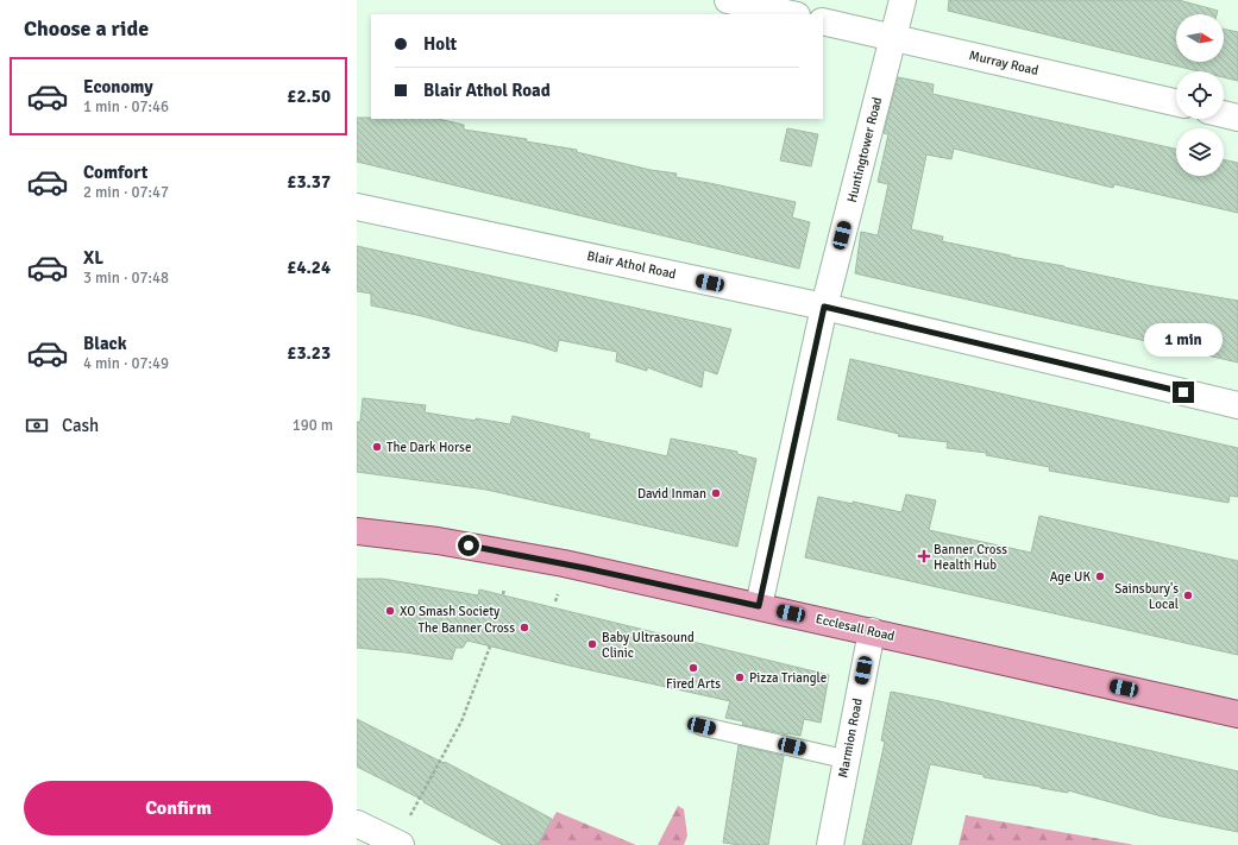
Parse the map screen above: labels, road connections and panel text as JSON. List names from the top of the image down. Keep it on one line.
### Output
{"streets":{"main road":["Ecclesall Road"],"street":["Murray Road","Huntingtower Road","Blair Athol Road","Marmion Road"]},"crossings":[["Murray Road","Huntingtower Road"],["Huntingtower Road","Blair Athol Road"],["Huntingtower Road","Ecclesall Road"],["Ecclesall Road","Marmion Road"]],"places":{"other":["The Dark Horse","David Inman","Age UK","Sainsbury's Local","XO Smash Society","The Banner Cross","Baby Ultrasound Clinic","Fired Arts","Pizza Triangle"],"health":["Banner Cross Health Hub"]},"north":"right","page":{"heading":"Choose a ride","banner":["Holt","Blair Athol Road"],"list":[{"name":"Economy","note":"1 min · 07:46","value":"£2.50"},{"name":"Comfort","note":"2 min · 07:47","value":"£3.37"},{"name":"XL","note":"3 min · 07:48","value":"£4.24"},{"name":"Black","note":"4 min · 07:49","value":"£3.23"}],"bubble":"1 min","pay":["Cash","190 m"],"buttons":"Confirm"}}
